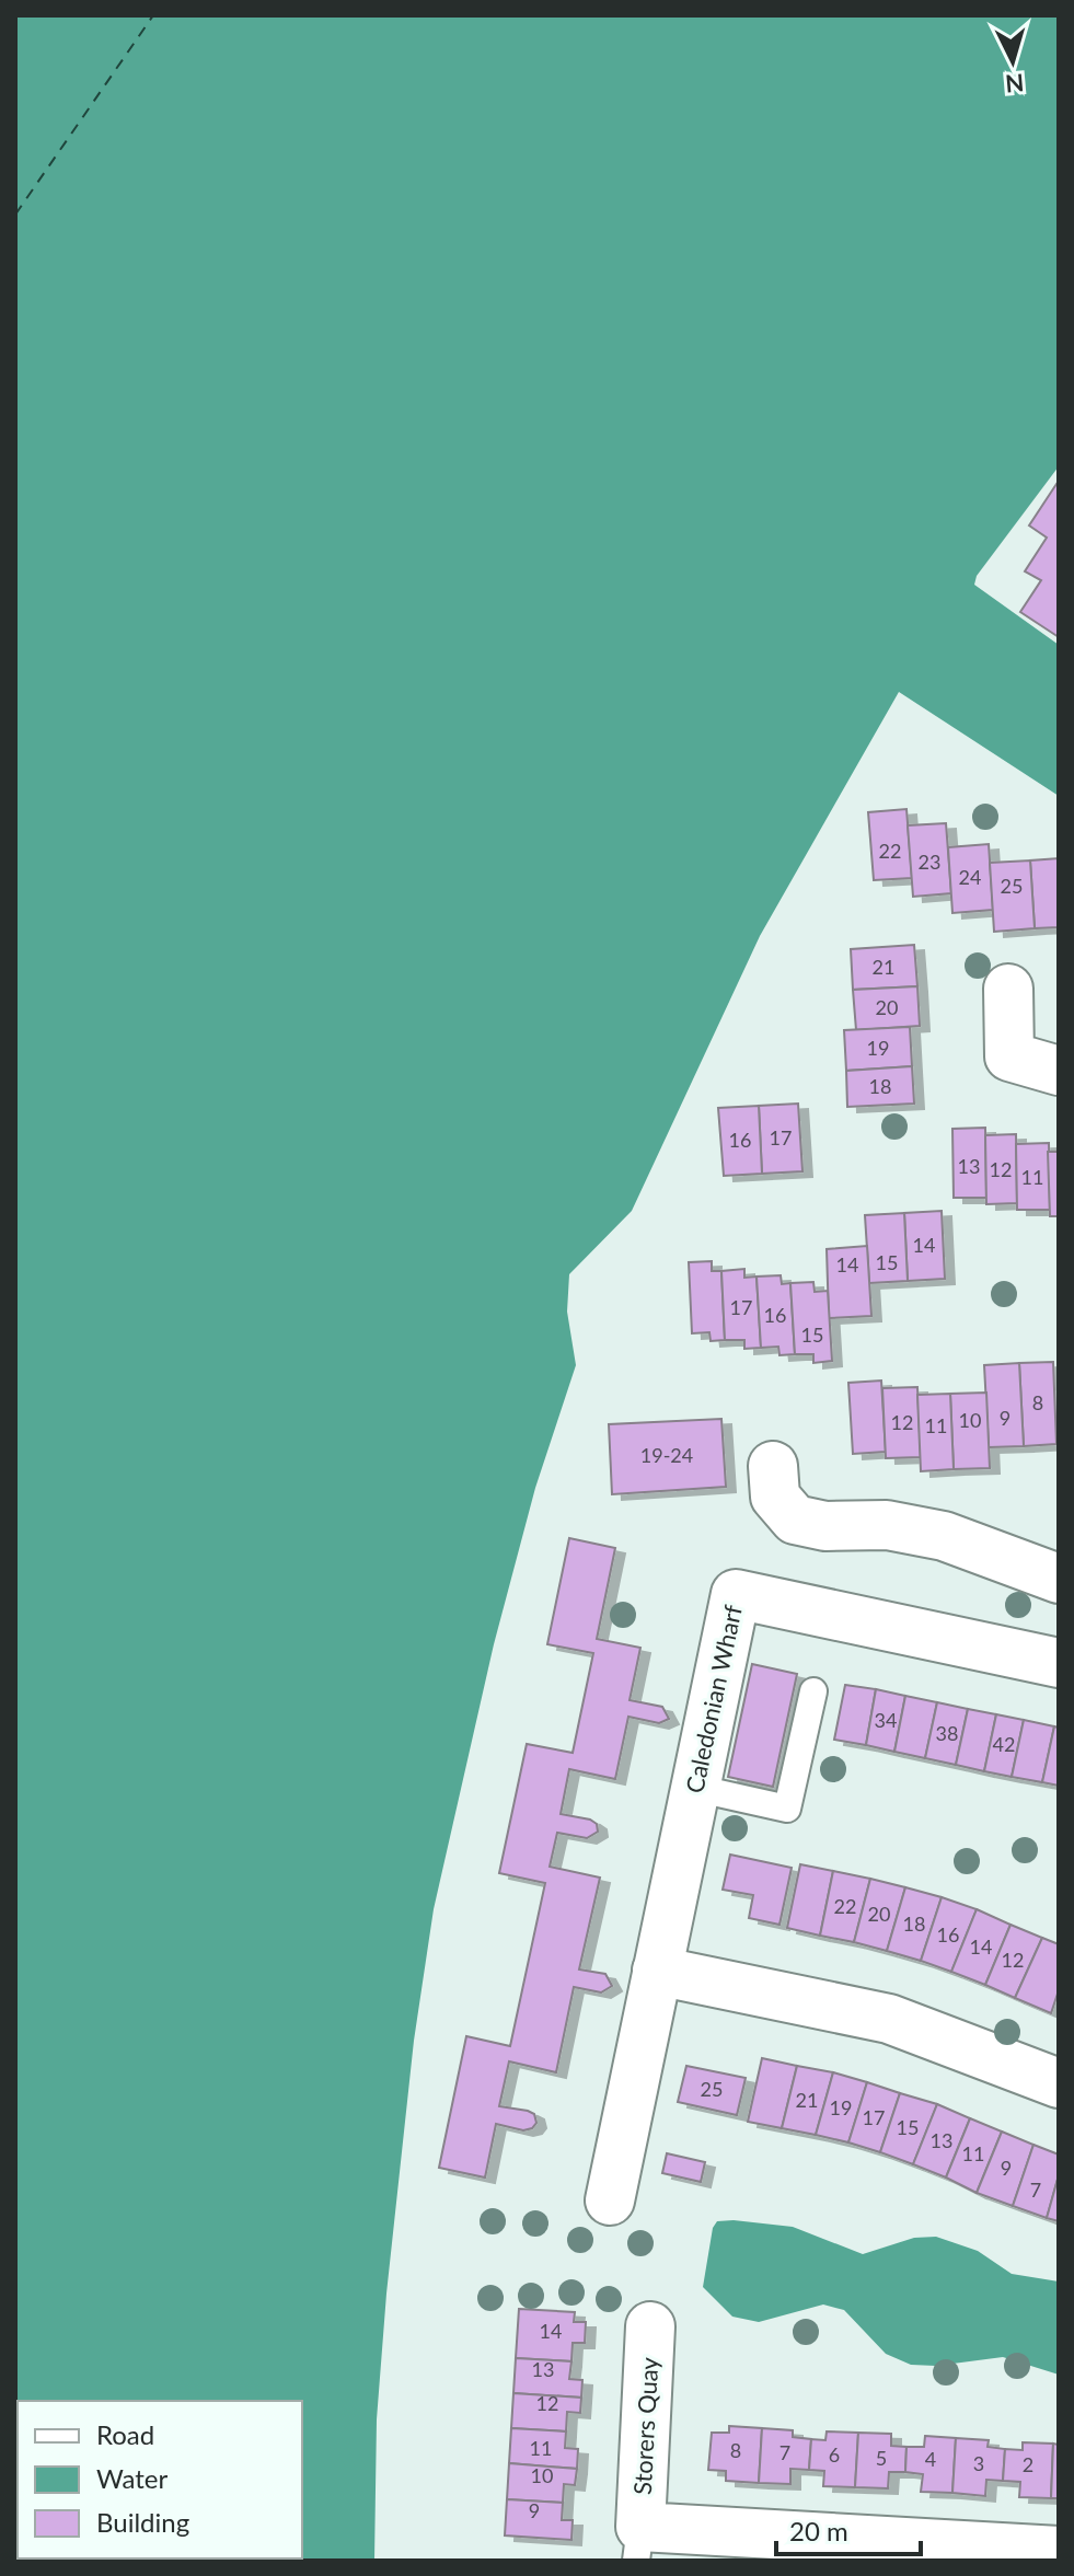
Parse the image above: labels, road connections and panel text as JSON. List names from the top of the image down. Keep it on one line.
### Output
{"streets":{"street":["Caledonian Wharf","Storers Quay"]},"house_numbers":["22","23","24","25","21","20","19","18","17","16","13","12","11","14","15","14","17","16","15","8","9","10","12","11","19-24","34","38","42","22","20","18","16","14","12","25","21","19","17","15","13","11","9","7","14","13","12","11","8","7","6","5","4","3","2","10","9"],"legend":["Road","Water","Building"],"scale_bar":"20 m","north":"bottom"}
